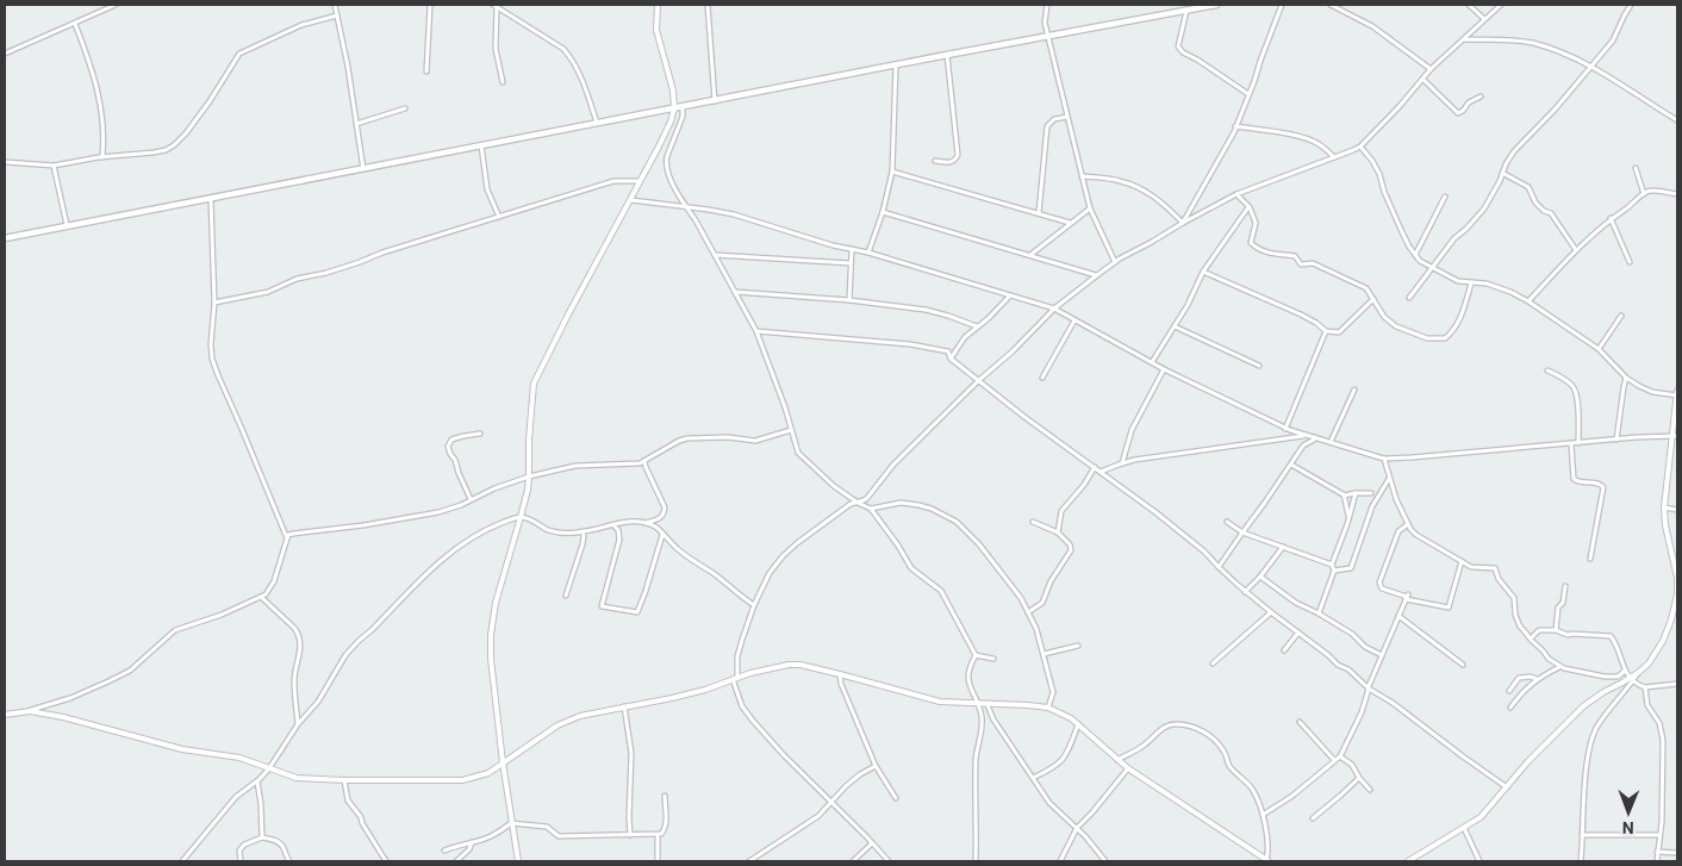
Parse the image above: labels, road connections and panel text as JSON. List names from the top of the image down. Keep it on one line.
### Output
{"north":"bottom"}
